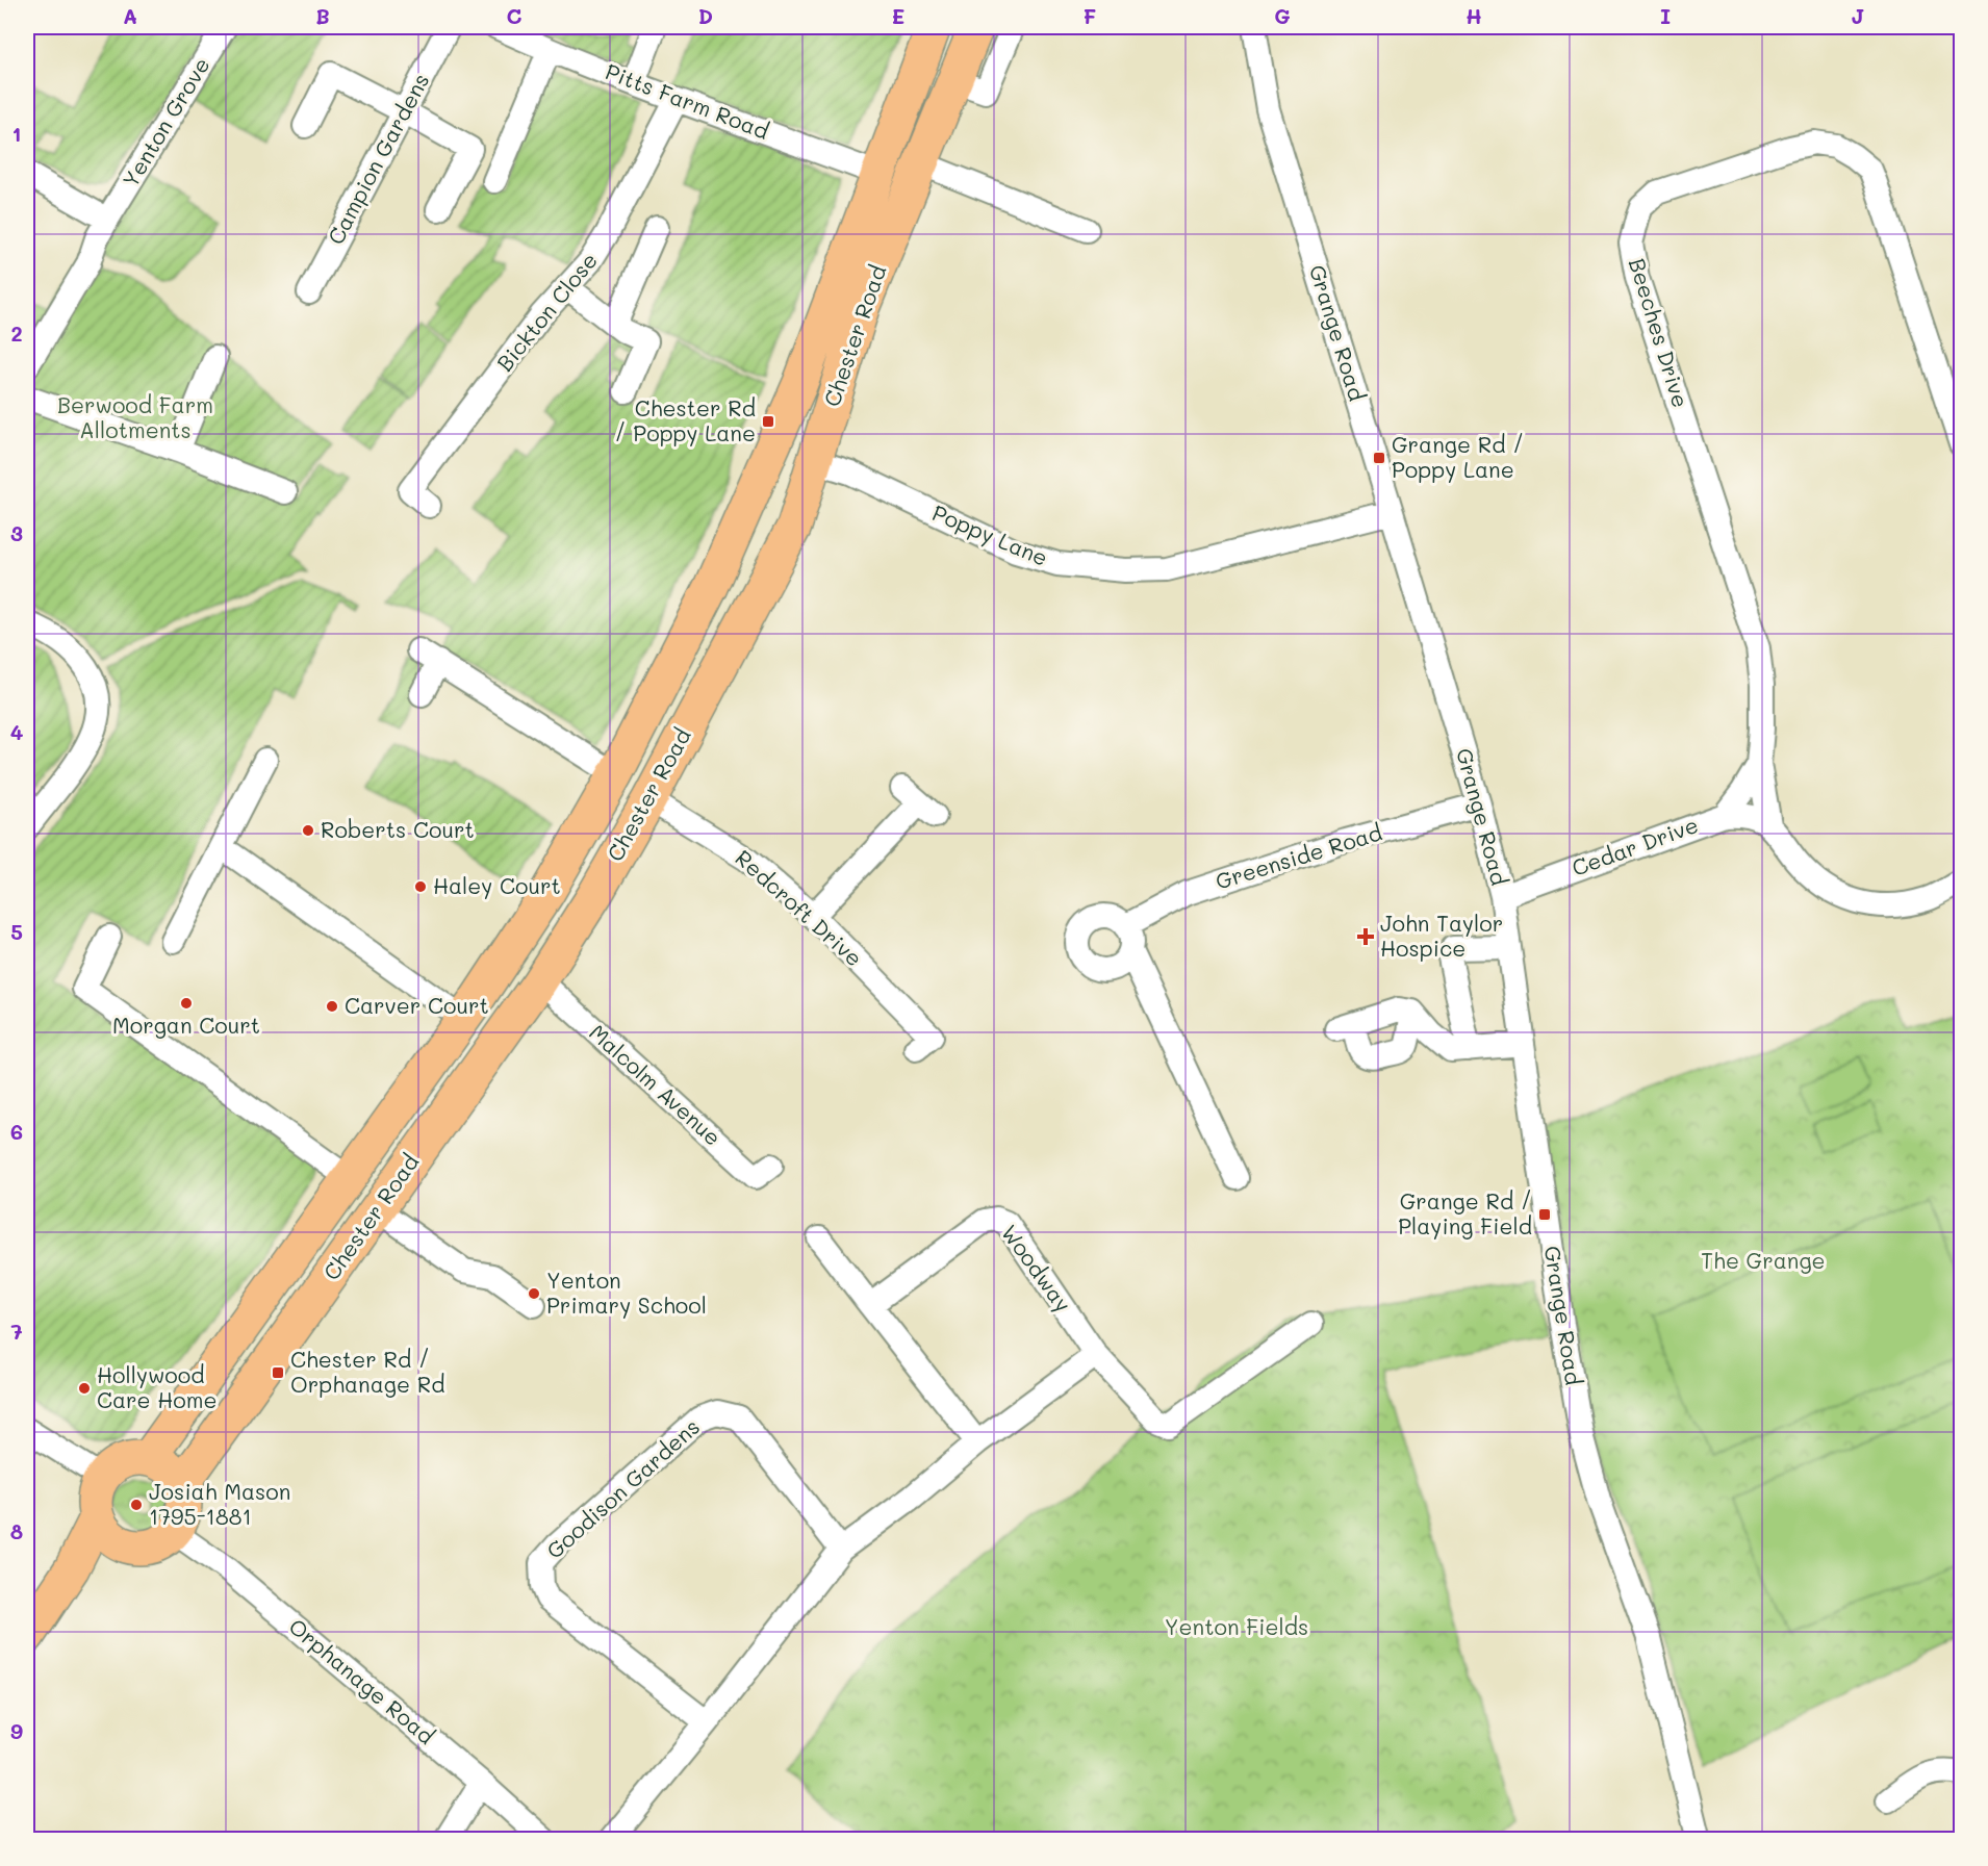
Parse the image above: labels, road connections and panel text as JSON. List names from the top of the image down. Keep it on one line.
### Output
{"streets":{"highway":["Chester Road"],"street":["Pitts Farm Road","Yenton Grove","Campion Gardens","Bickton Close","Grange Road","Beeches Drive","Poppy Lane","Cedar Drive","Greenside Road","Redcroft Drive","Malcolm Avenue","Woodway","Goodison Gardens","Orphanage Road"]},"crossings":[["Pitts Farm Road","Bickton Close"],["Pitts Farm Road","Chester Road"],["Grange Road","Poppy Lane"],["Grange Road","Cedar Drive"],["Grange Road","Greenside Road"],["Beeches Drive","Cedar Drive"],["Chester Road","Poppy Lane"],["Chester Road","Redcroft Drive"],["Chester Road","Malcolm Avenue"],["Chester Road","Orphanage Road"]],"parks":["Berwood Farm Allotments","The Grange","Yenton Fields"],"places":{"transit":["Chester Rd / Poppy Lane","Grange Rd / Poppy Lane","Grange Rd / Playing Field","Chester Rd / Orphanage Rd"],"other":["Roberts Court","Haley Court","Morgan Court","Carver Court","Yenton Primary School","Hollywood Care Home","Josiah Mason 1795-1881"],"health":["John Taylor Hospice"]},"grid":{"columns":["A","B","C","D","E","F","G","H","I","J"],"rows":["1","2","3","4","5","6","7","8","9"]}}
